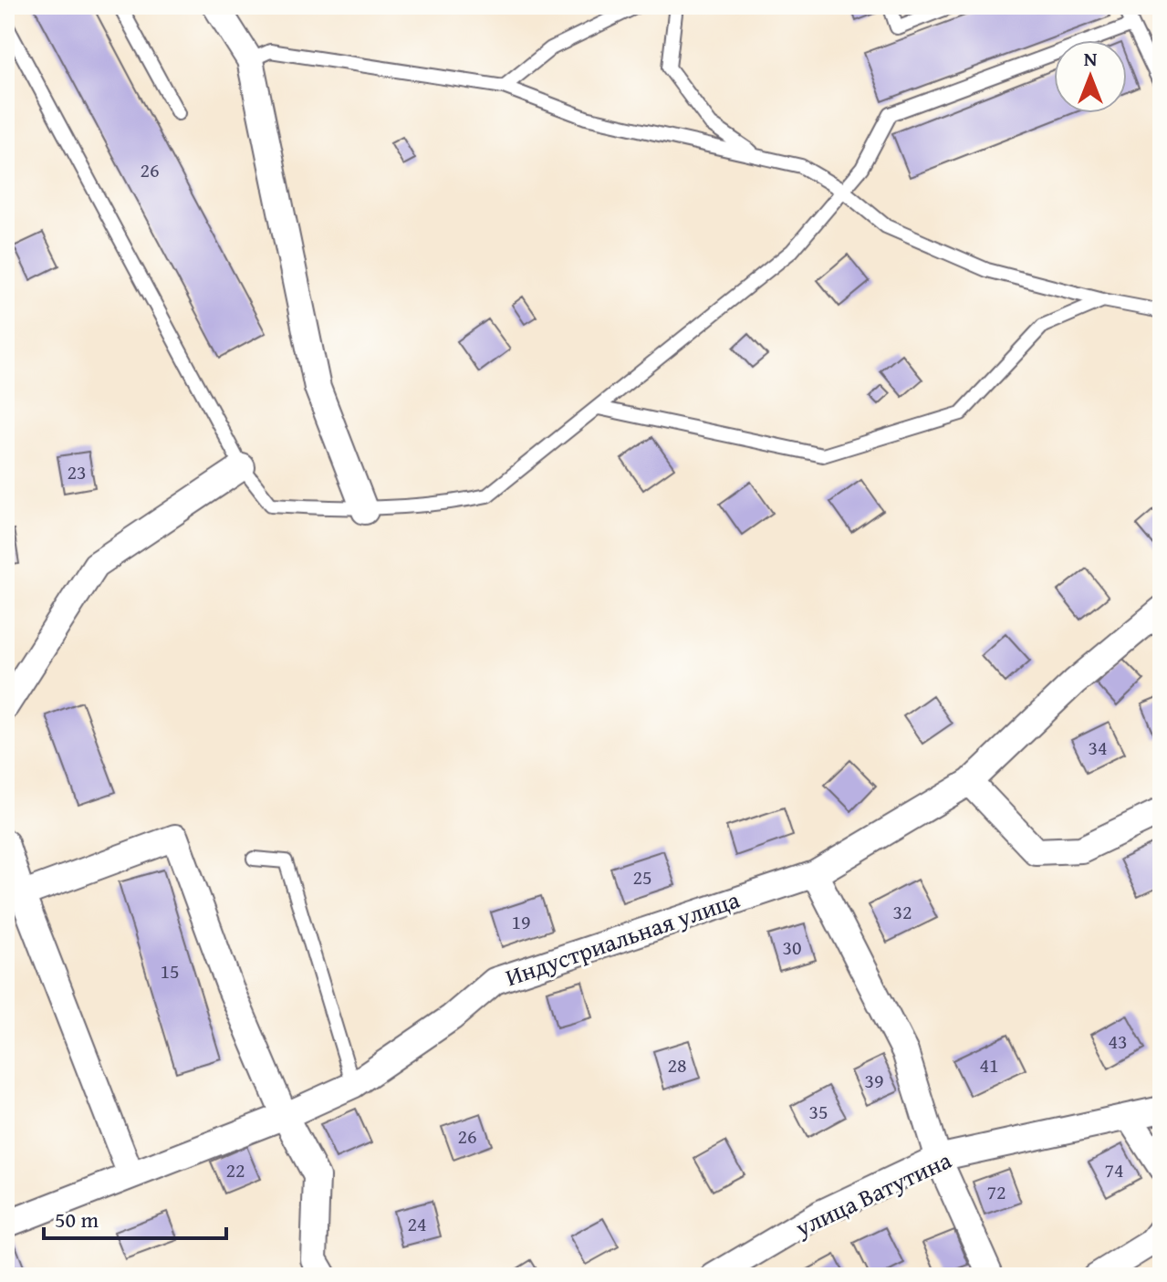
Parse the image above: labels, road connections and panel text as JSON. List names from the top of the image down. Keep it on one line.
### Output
{"streets":{"street":["Индустриальная улица","улица Ватутина"]},"house_numbers":["26","23","34","25","32","19","30","15","43","28","41","39","35","26","22","74","72","24"],"scale_bar":"50 m","north":"top"}
